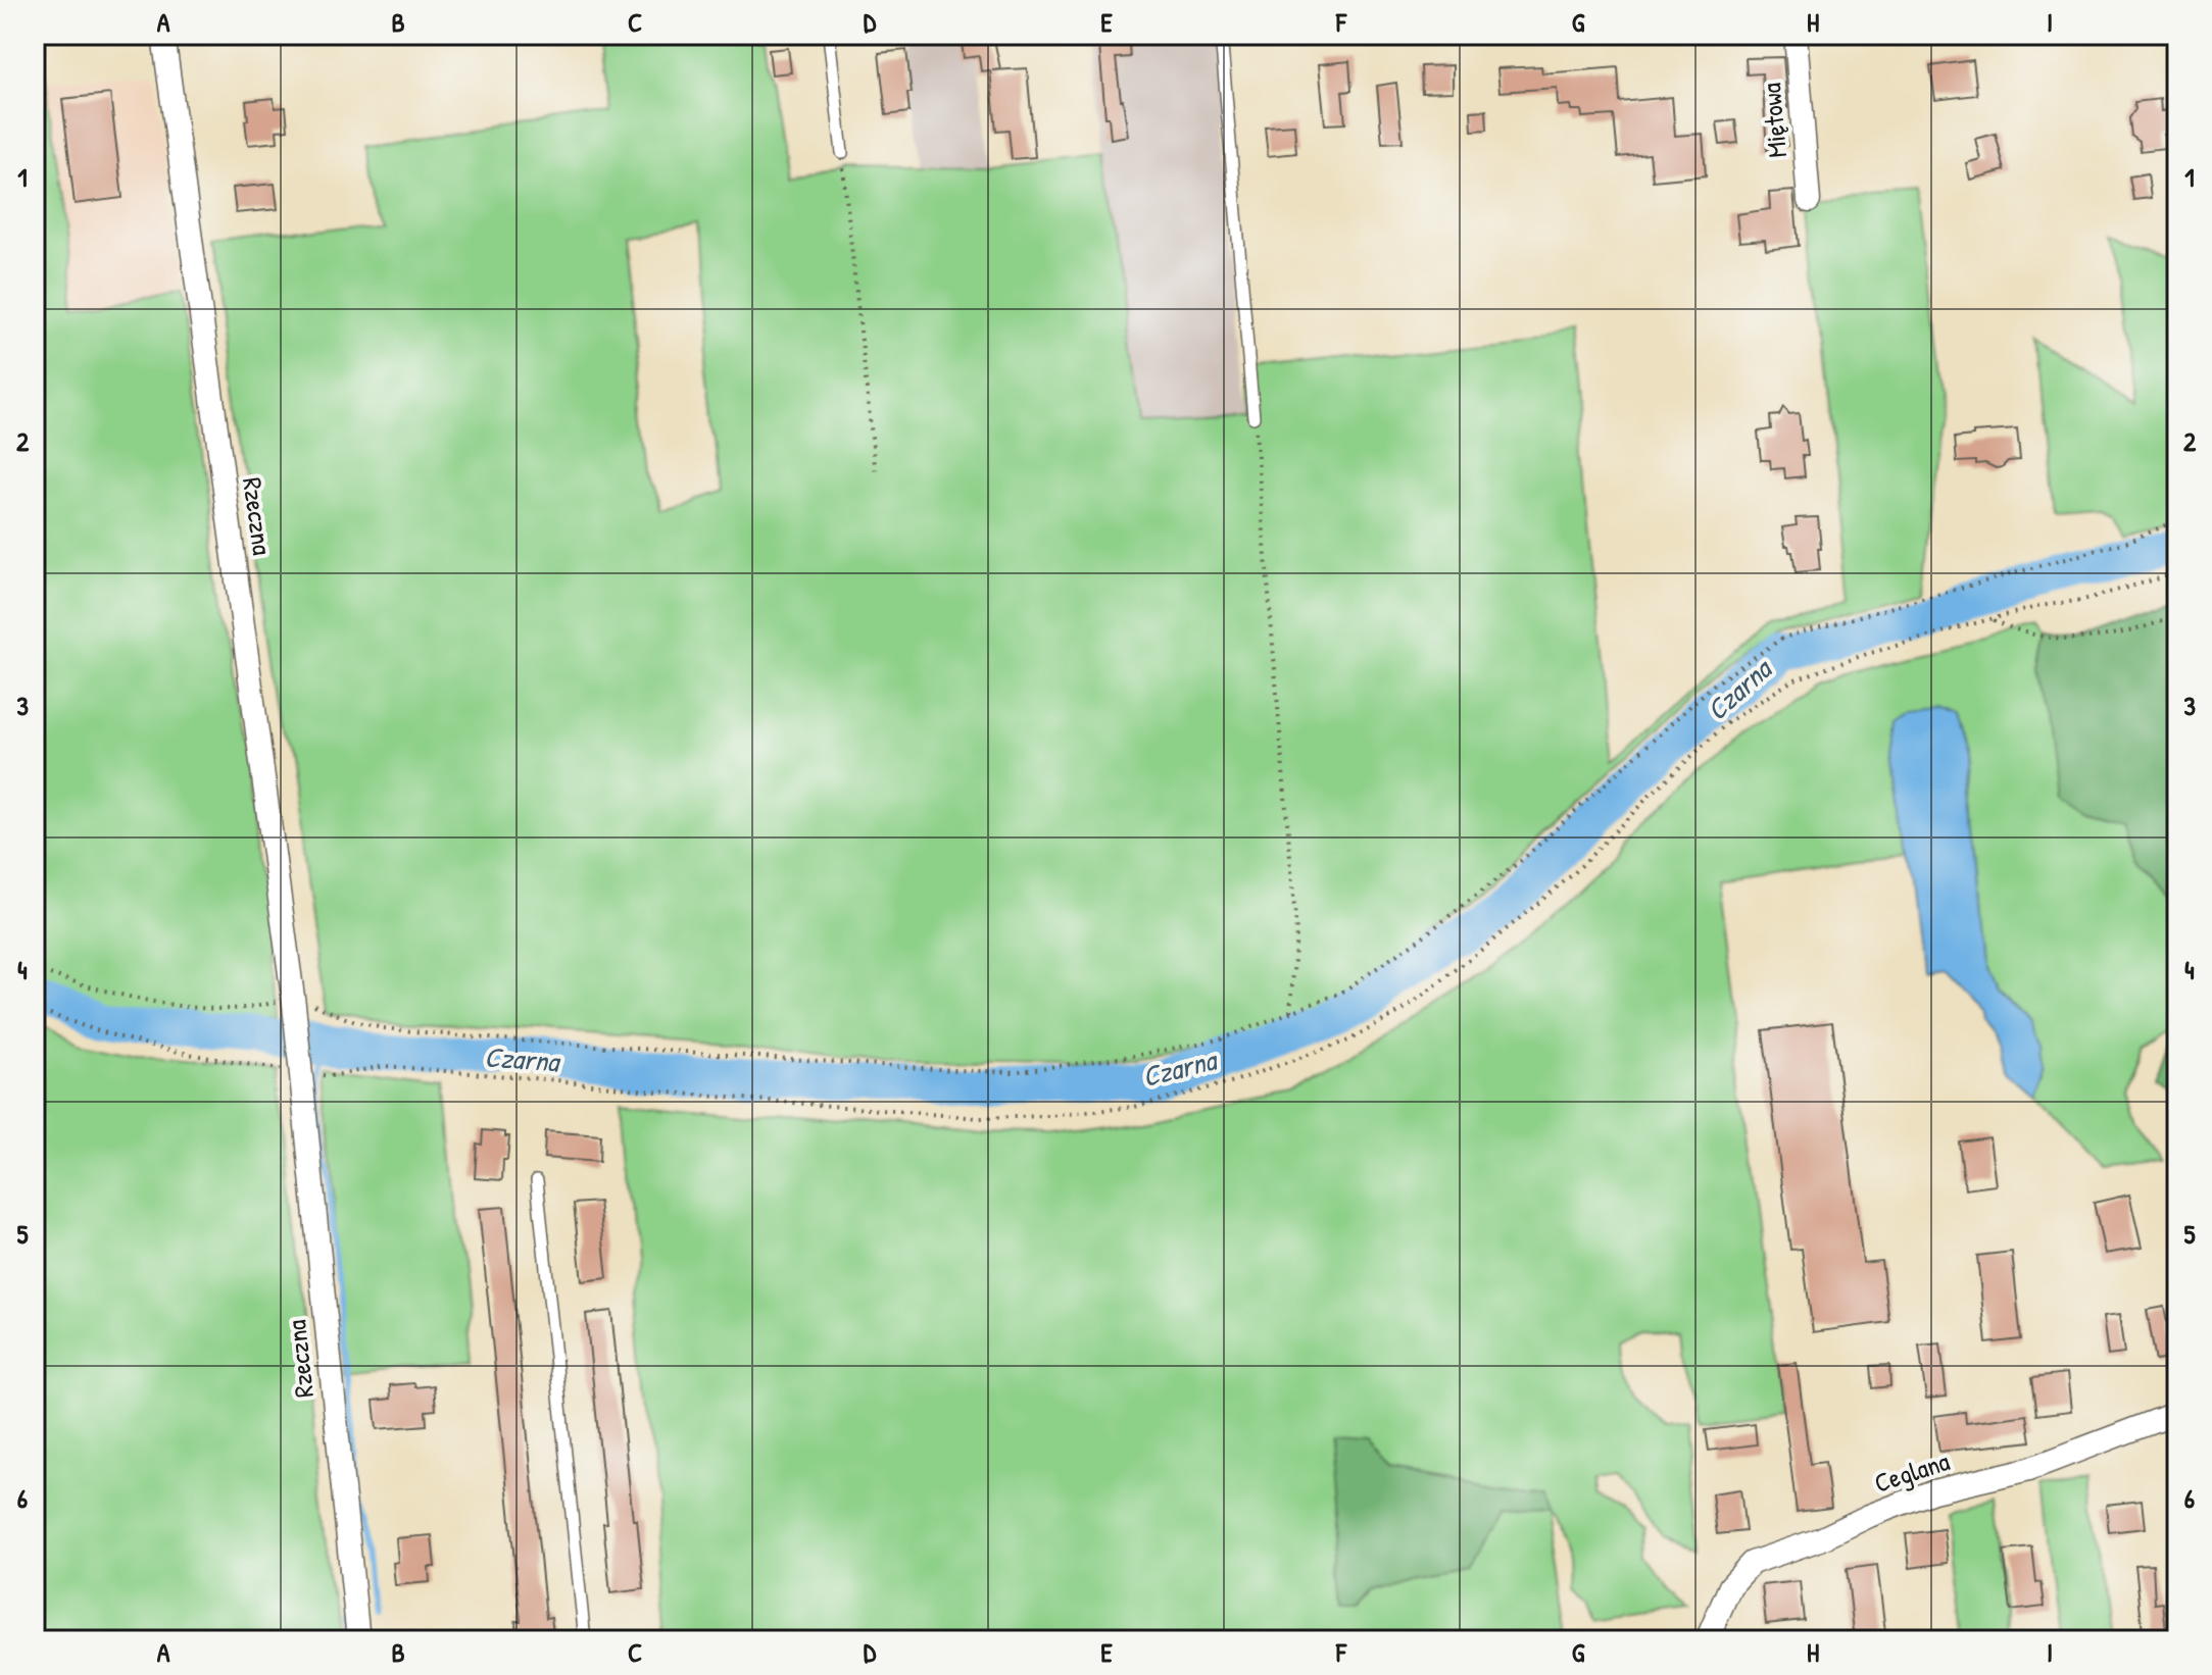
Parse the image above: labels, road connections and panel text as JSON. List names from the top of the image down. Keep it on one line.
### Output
{"streets":{"street":["Miętowa","Rzeczna","Ceglana"]},"water":["Czarna"],"grid":{"columns":["A","B","C","D","E","F","G","H","I"],"rows":["1","2","3","4","5","6"]}}
